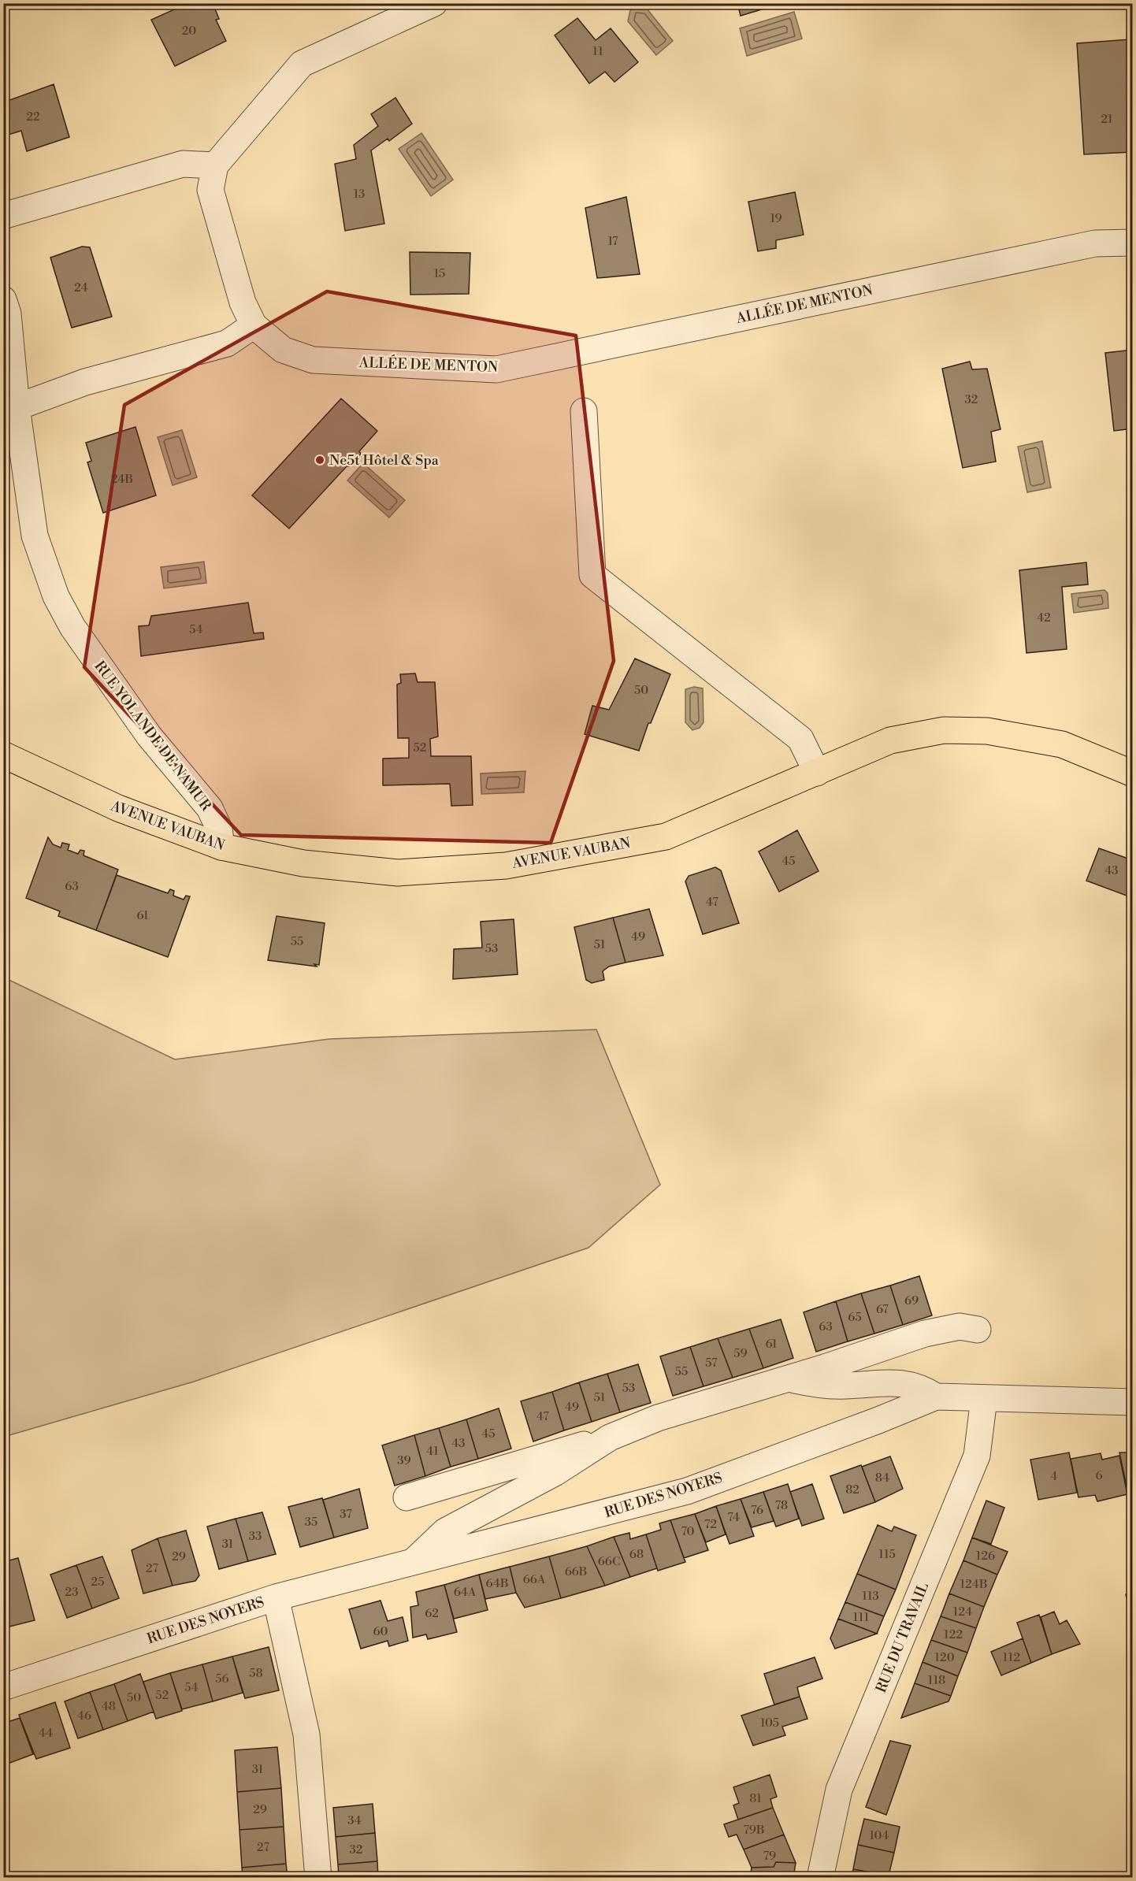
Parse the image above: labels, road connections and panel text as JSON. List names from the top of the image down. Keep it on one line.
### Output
{"streets":{"main road":["AVENUE VAUBAN"],"street":["ALLÉE DE MENTON","RUE YOLANDE DE NAMUR","RUE DES NOYERS","RUE DU TRAVAIL"]},"crossings":[["RUE YOLANDE DE NAMUR","AVENUE VAUBAN"],["RUE DES NOYERS","RUE DU TRAVAIL"]],"places":["Ne5t Hôtel & Spa"],"house_numbers":["20","11","22","21","13","19","17","15","24","32","24B","42","54","50","52","45","43","63","47","61","49","55","51","53","69","67","65","63","61","59","57","55","53","51","49","47","45","43","41","39","6","4","84","82","78","76","37","74","35","72","70","33","31","68","115","126","29","66C","27","66B","66A","25","64B","124B","23","64A","113","124","62","111","60","122","120","112","58","56","118","54","52","50","48","46","105","44","31","81","29","34","79B","104","27","32","79"]}
